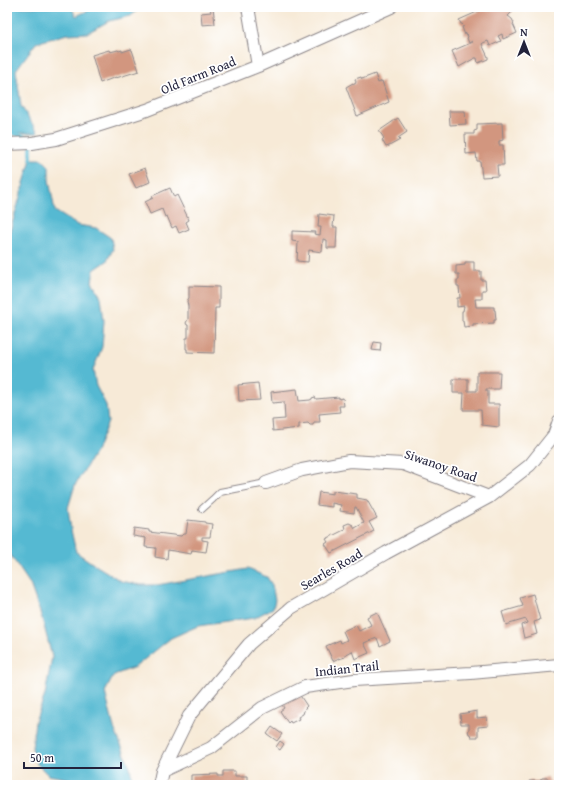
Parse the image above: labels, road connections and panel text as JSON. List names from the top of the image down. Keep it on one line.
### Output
{"streets":{"street":["Old Farm Road","Siwanoy Road","Searles Road","Indian Trail"]},"crossings":[["Siwanoy Road","Searles Road"],["Searles Road","Indian Trail"]],"scale_bar":"50 m","north":"top"}
